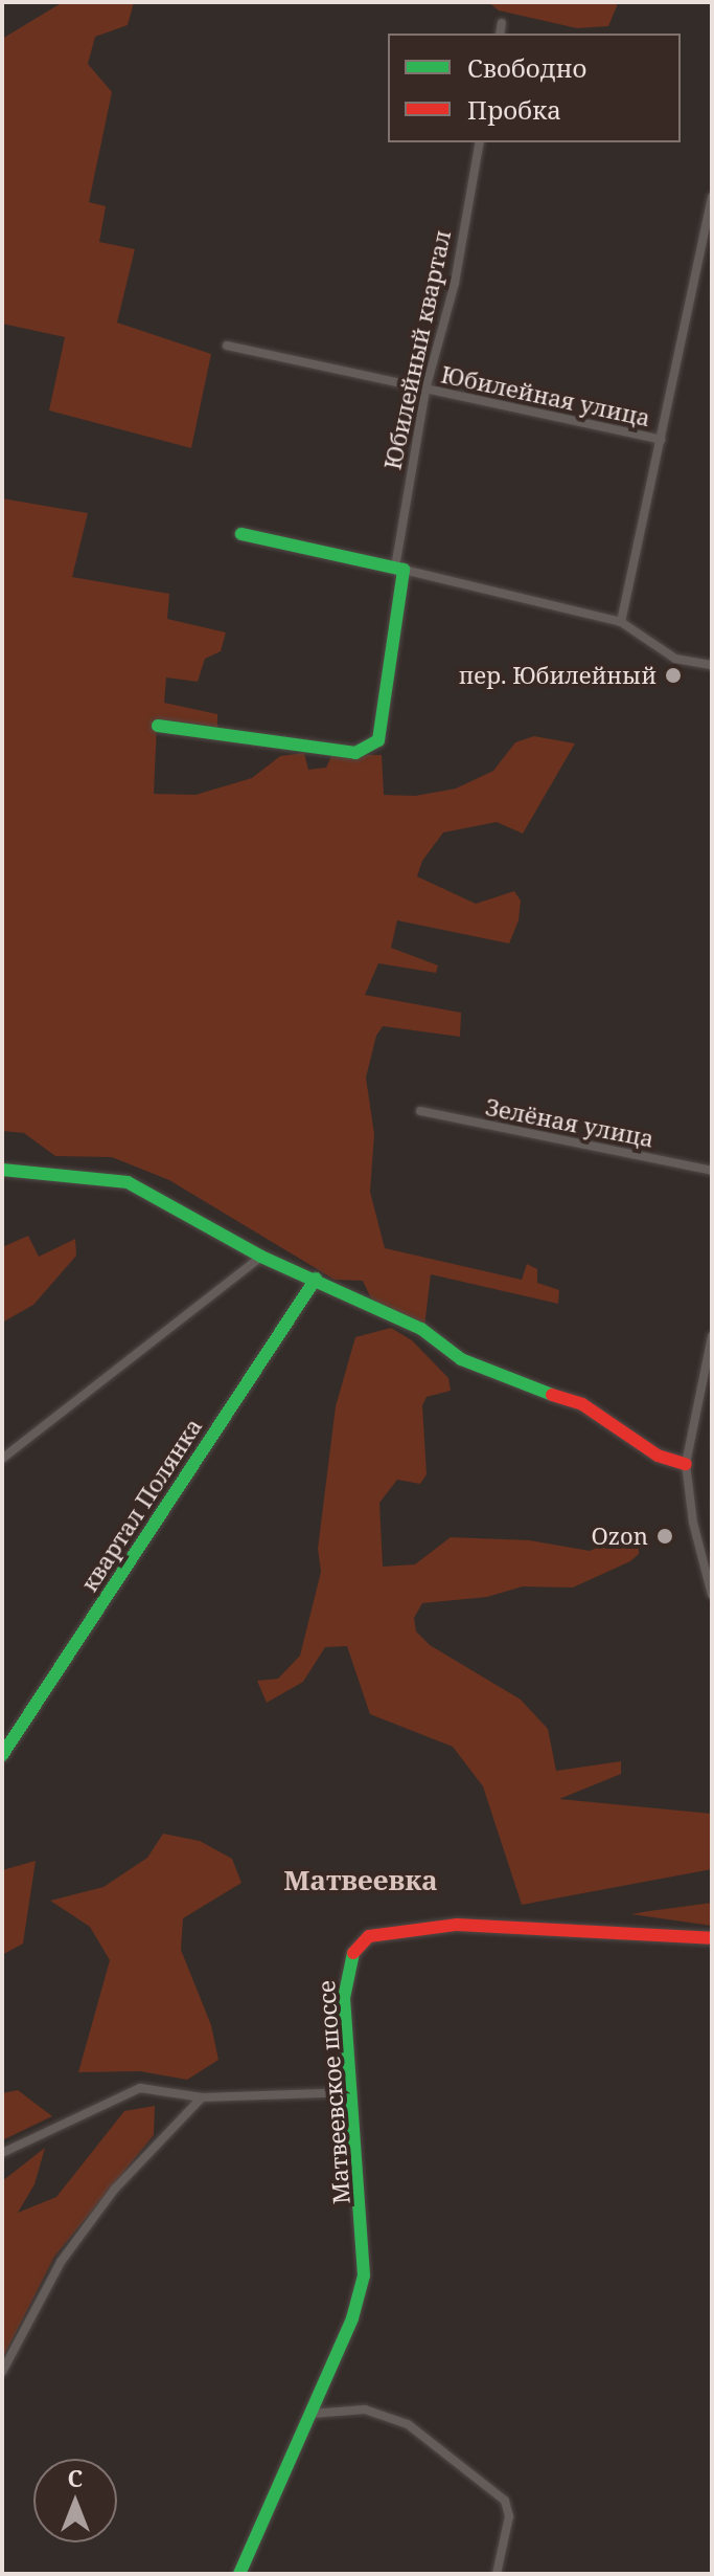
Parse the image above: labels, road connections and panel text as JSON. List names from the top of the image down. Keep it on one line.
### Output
{"streets":{"street":["Юбилейный квартал","Юбилейная улица","Зелёная улица","квартал Полянка","Матвеевское шоссе"]},"crossings":[["Юбилейный квартал","Юбилейная улица"]],"districts":["Матвеевка"],"places":["пер. Юбилейный","Ozon"],"legend":["Свободно","Пробка"],"north":"top"}
